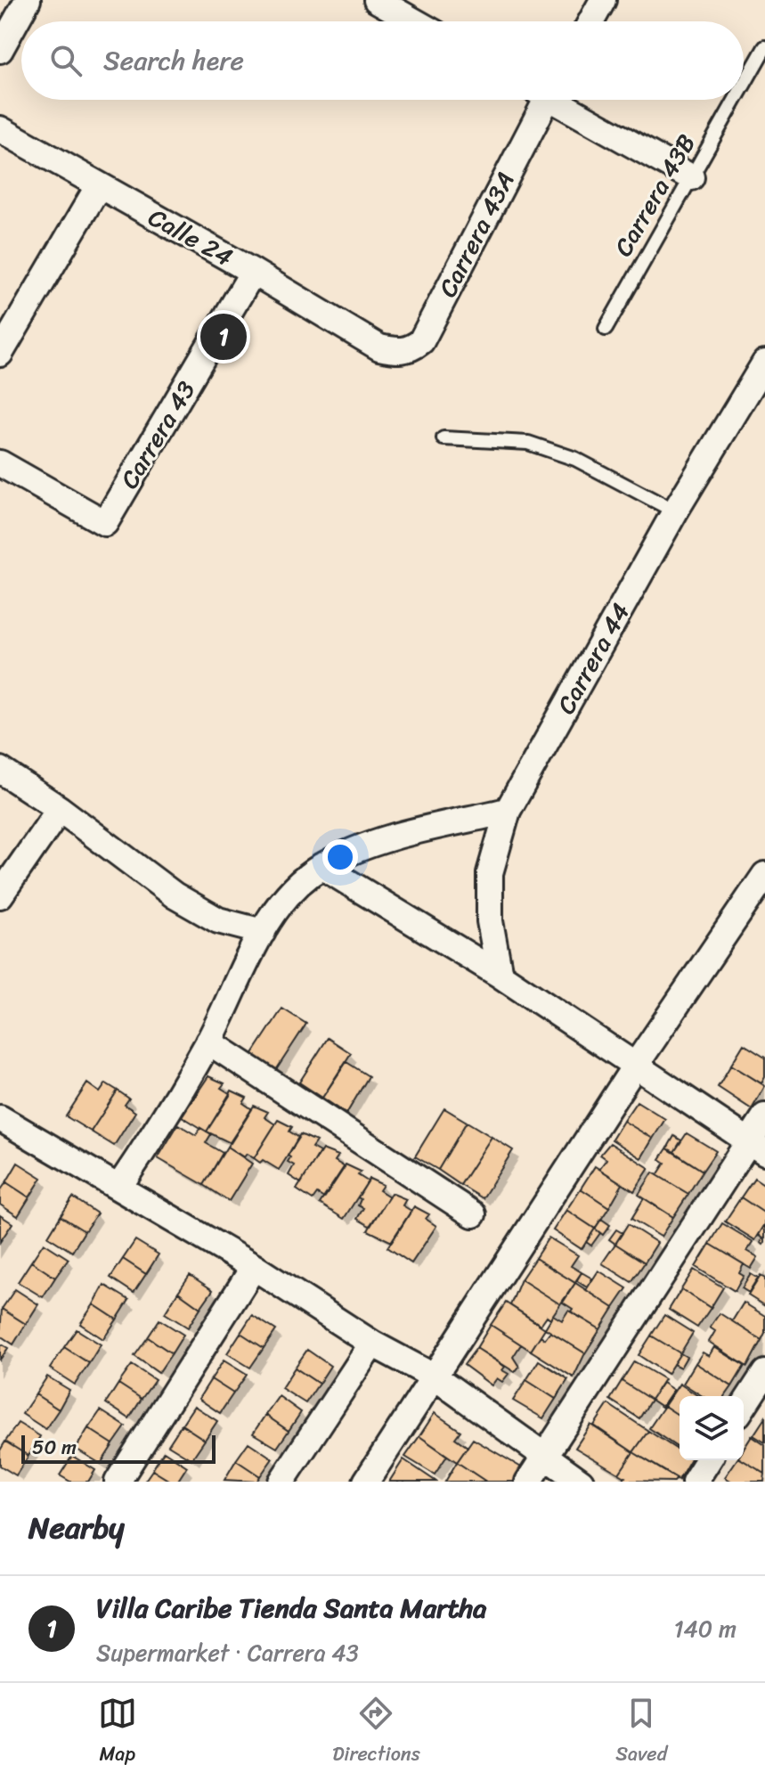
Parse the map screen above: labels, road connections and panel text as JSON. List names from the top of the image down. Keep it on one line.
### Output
{"streets":{"street":["Carrera 43A","Calle 24","Carrera 43","Carrera 44"],"lane":["Carrera 43B"]},"crossings":[["Carrera 43A","Calle 24"],["Calle 24","Carrera 43"]],"scale_bar":"50 m","page":{"search":"Search here","pins":"1","scale":"50 m","heading":"Nearby","list":[{"mark":"1","name":"Villa Caribe Tienda Santa Martha","note":"Supermarket · Carrera 43","value":"140 m"}],"nav":["Map","Directions","Saved"]}}
